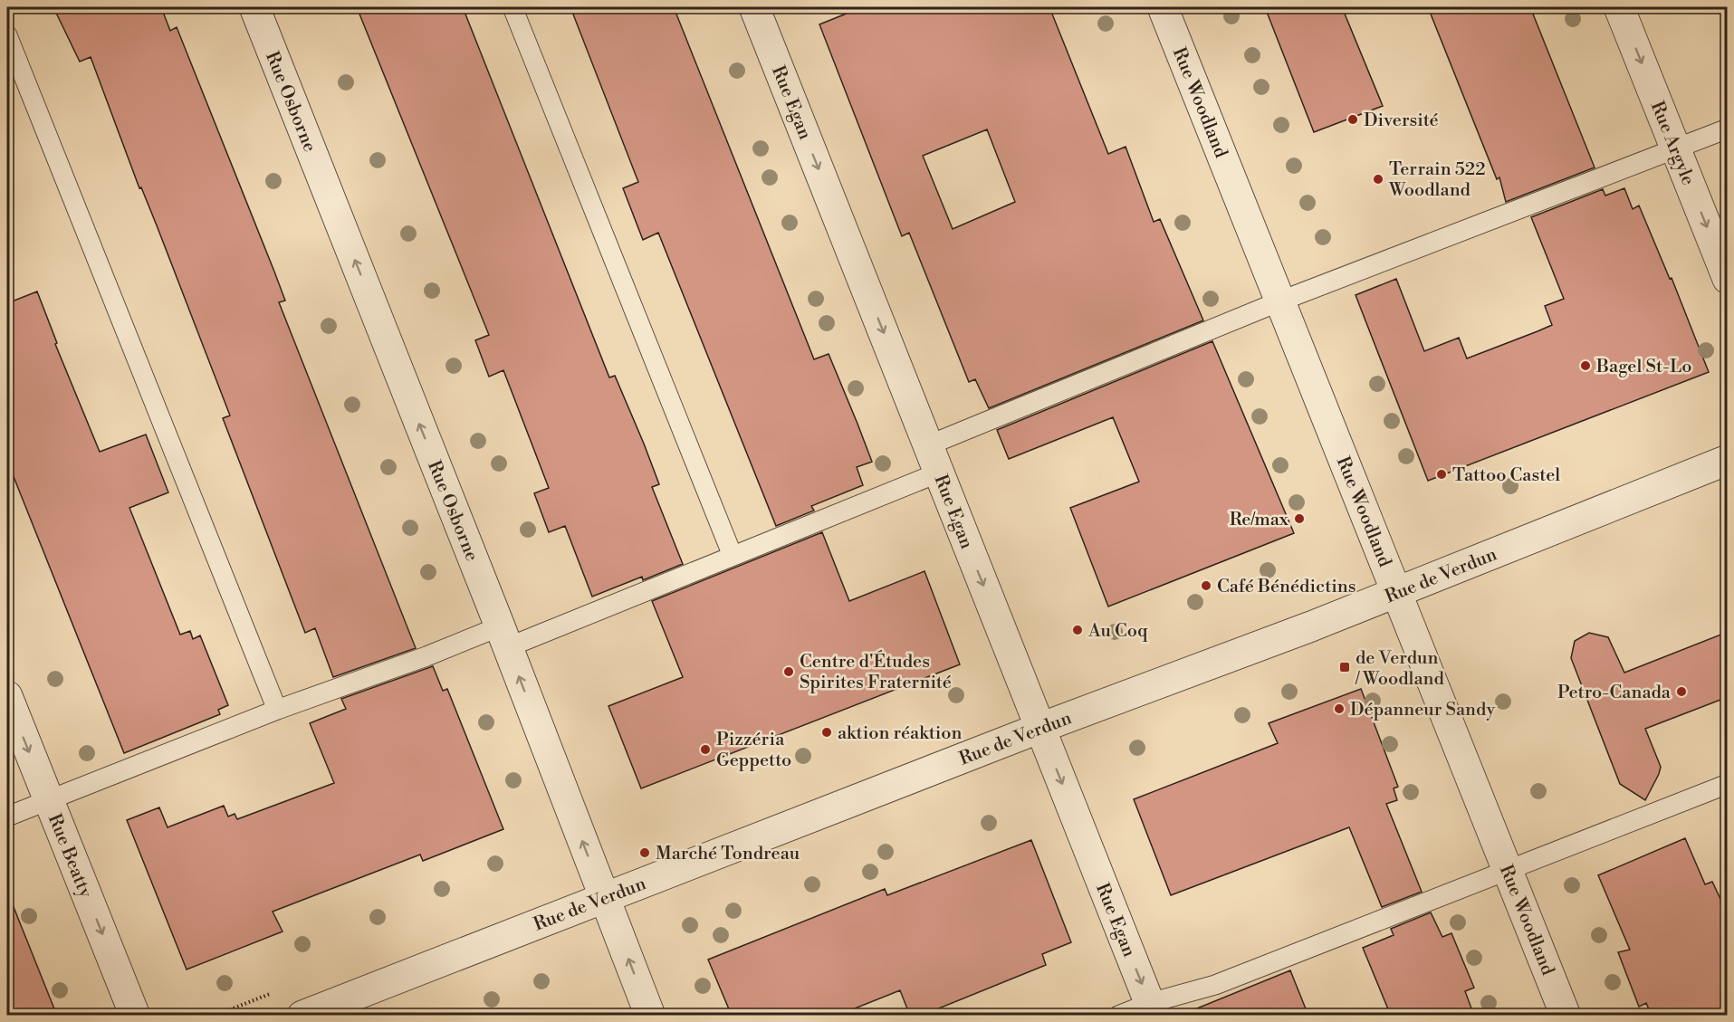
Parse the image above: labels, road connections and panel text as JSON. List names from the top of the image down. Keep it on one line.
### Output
{"streets":{"street":["Rue Osborne","Rue Egan","Rue Woodland","Rue Argyle","Rue de Verdun","Rue Beatty"]},"crossings":[["Rue Osborne","Rue de Verdun"],["Rue Egan","Rue de Verdun"],["Rue Woodland","Rue de Verdun"]],"one_way":["Rue Osborne","Rue Egan","Rue Argyle","Rue Beatty"],"places":{"other":["Diversité","Terrain 522 Woodland","Bagel St-Lo","Tattoo Castel","Re/max","Café Bénédictins","Au Coq","Centre d'Études Spirites Fraternité","Petro-Canada","Dépanneur Sandy","aktion réaktion","Pizzéria Geppetto","Marché Tondreau"],"transit":["de Verdun / Woodland"]}}
